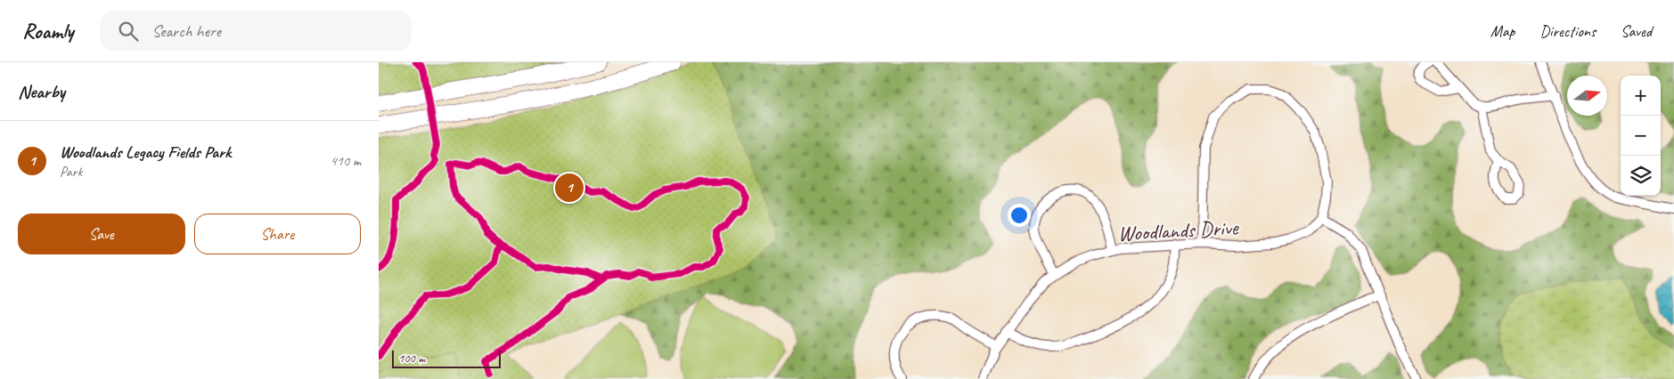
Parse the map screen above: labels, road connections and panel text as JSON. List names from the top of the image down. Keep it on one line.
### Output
{"streets":{"street":["Woodlands Drive"]},"scale_bar":"100 m","north":"right","page":{"header":"Roamly","search":"Search here","nav":["Map","Directions","Saved"],"heading":"Nearby","map_buttons":["+","−"],"list":[{"mark":"1","name":"Woodlands Legacy Fields Park","note":"Park","value":"410 m"}],"pins":"1","buttons":["Save","Share"],"scale":"100 m"}}
